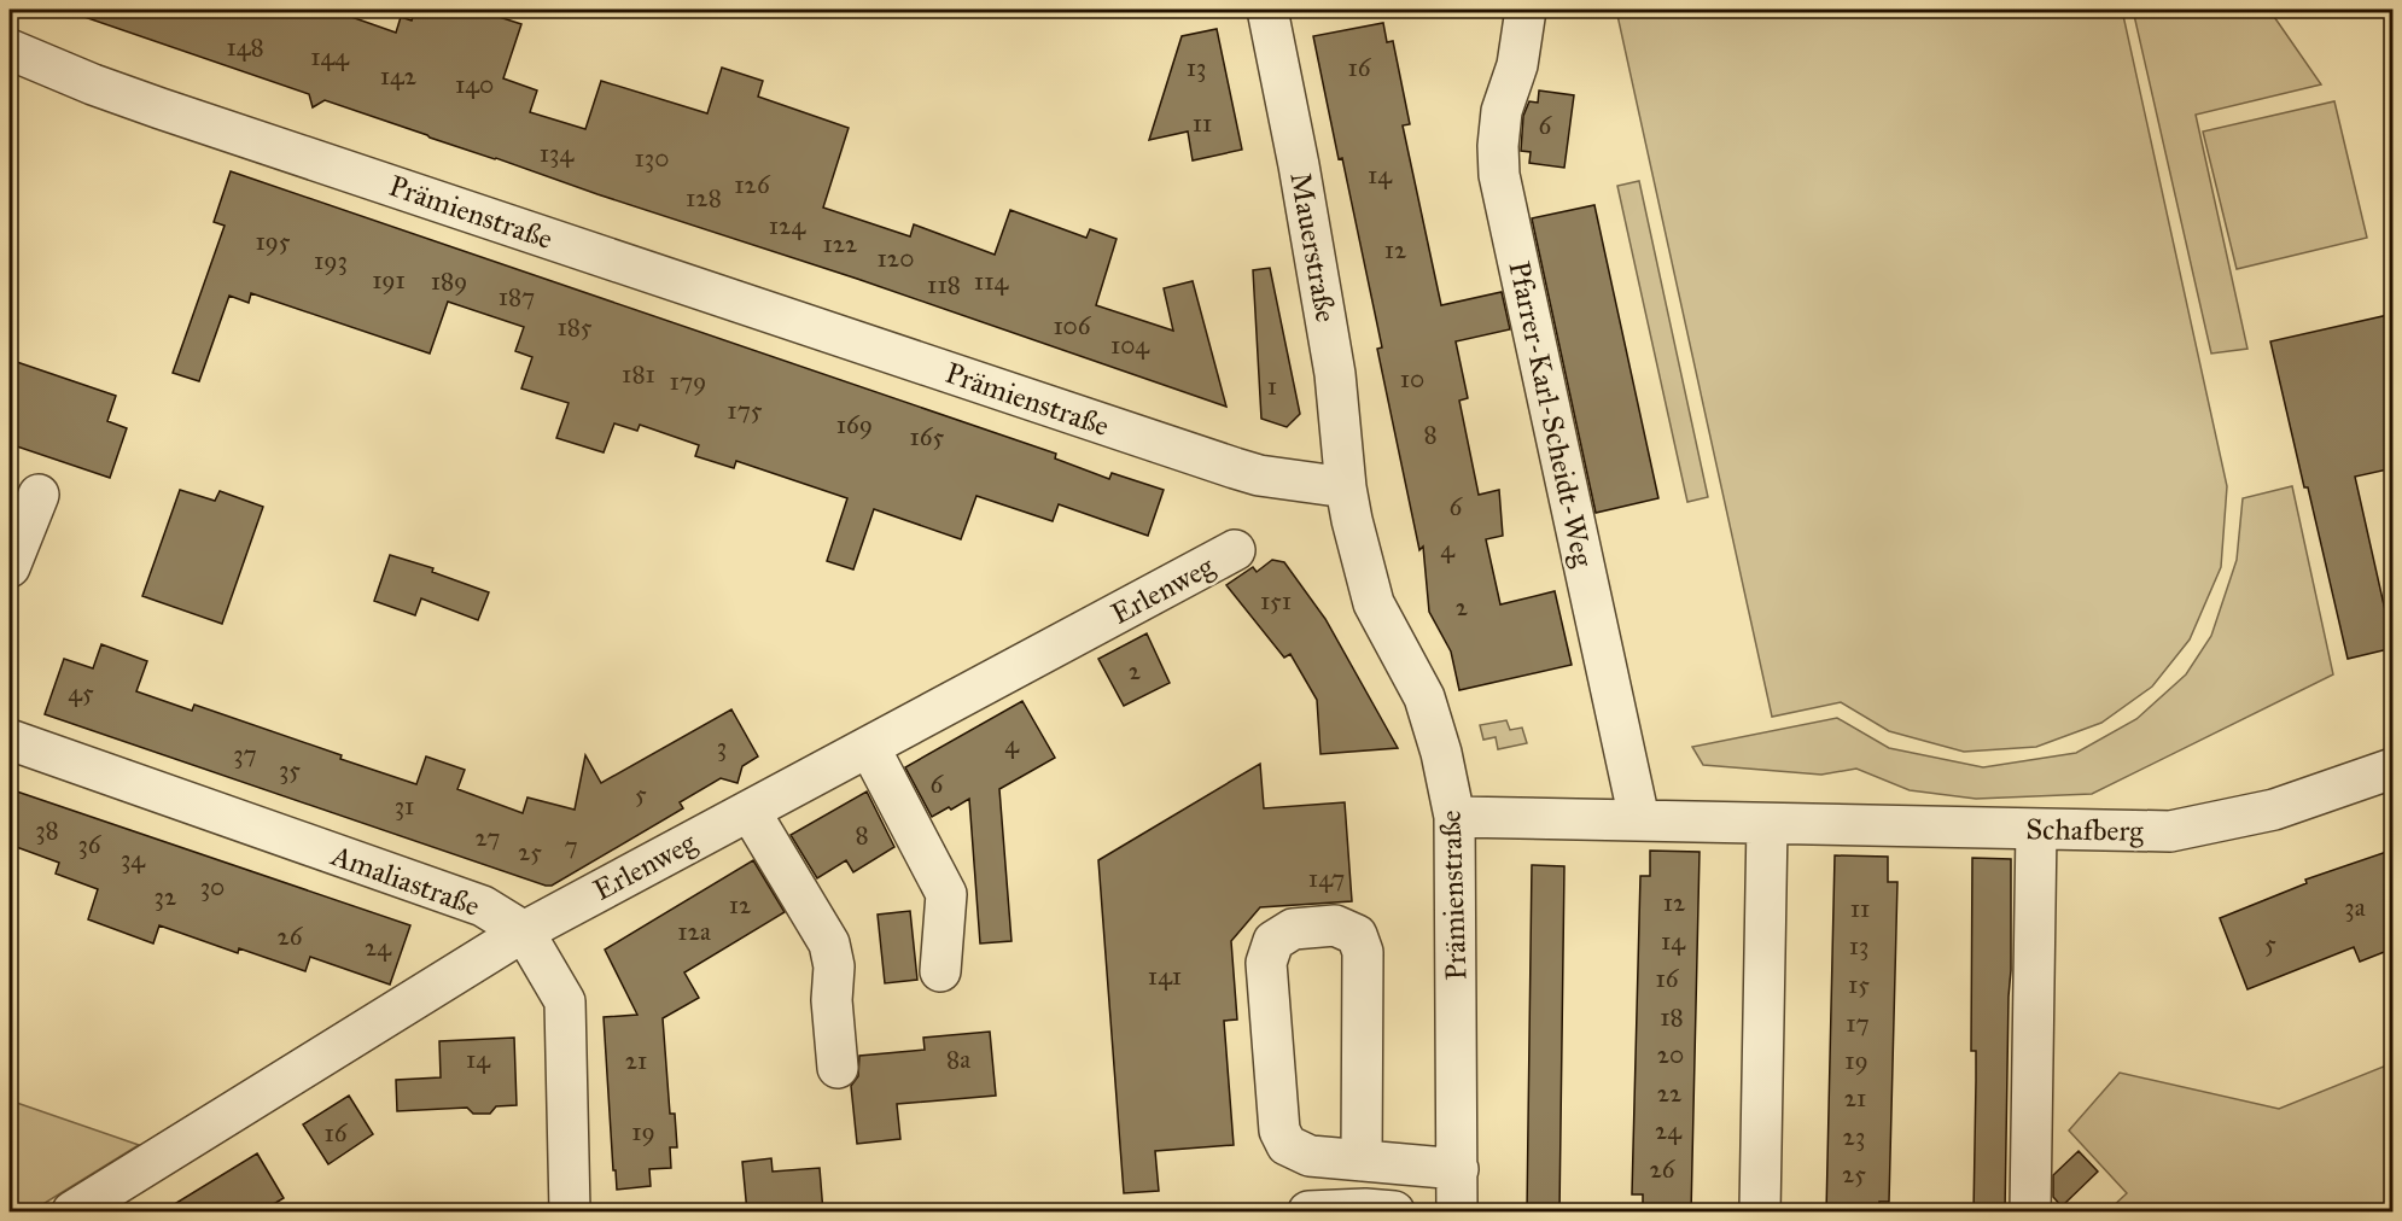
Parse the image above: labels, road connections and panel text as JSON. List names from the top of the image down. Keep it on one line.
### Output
{"streets":{"street":["Prämienstraße","Mauerstraße","Pfarrer-Karl-Scheidt-Weg","Erlenweg","Schafberg","Amaliastraße"]},"crossings":[["Prämienstraße","Mauerstraße"],["Prämienstraße","Schafberg"],["Pfarrer-Karl-Scheidt-Weg","Schafberg"],["Erlenweg","Amaliastraße"]],"house_numbers":["148","144","13","16","142","140","11","6","134","130","14","126","128","124","195","122","12","120","193","191","189","114","118","187","106","185","104","181","10","179","1","175","169","8","165","6","4","151","2","2","45","4","3","37","35","6","5","31","38","8","27","36","7","25","34","147","30","32","12","12","3a","11","12a","26","14","5","13","24","141","16","15","18","17","20","14","8a","21","19","22","21","24","19","16","23","26","25"]}
